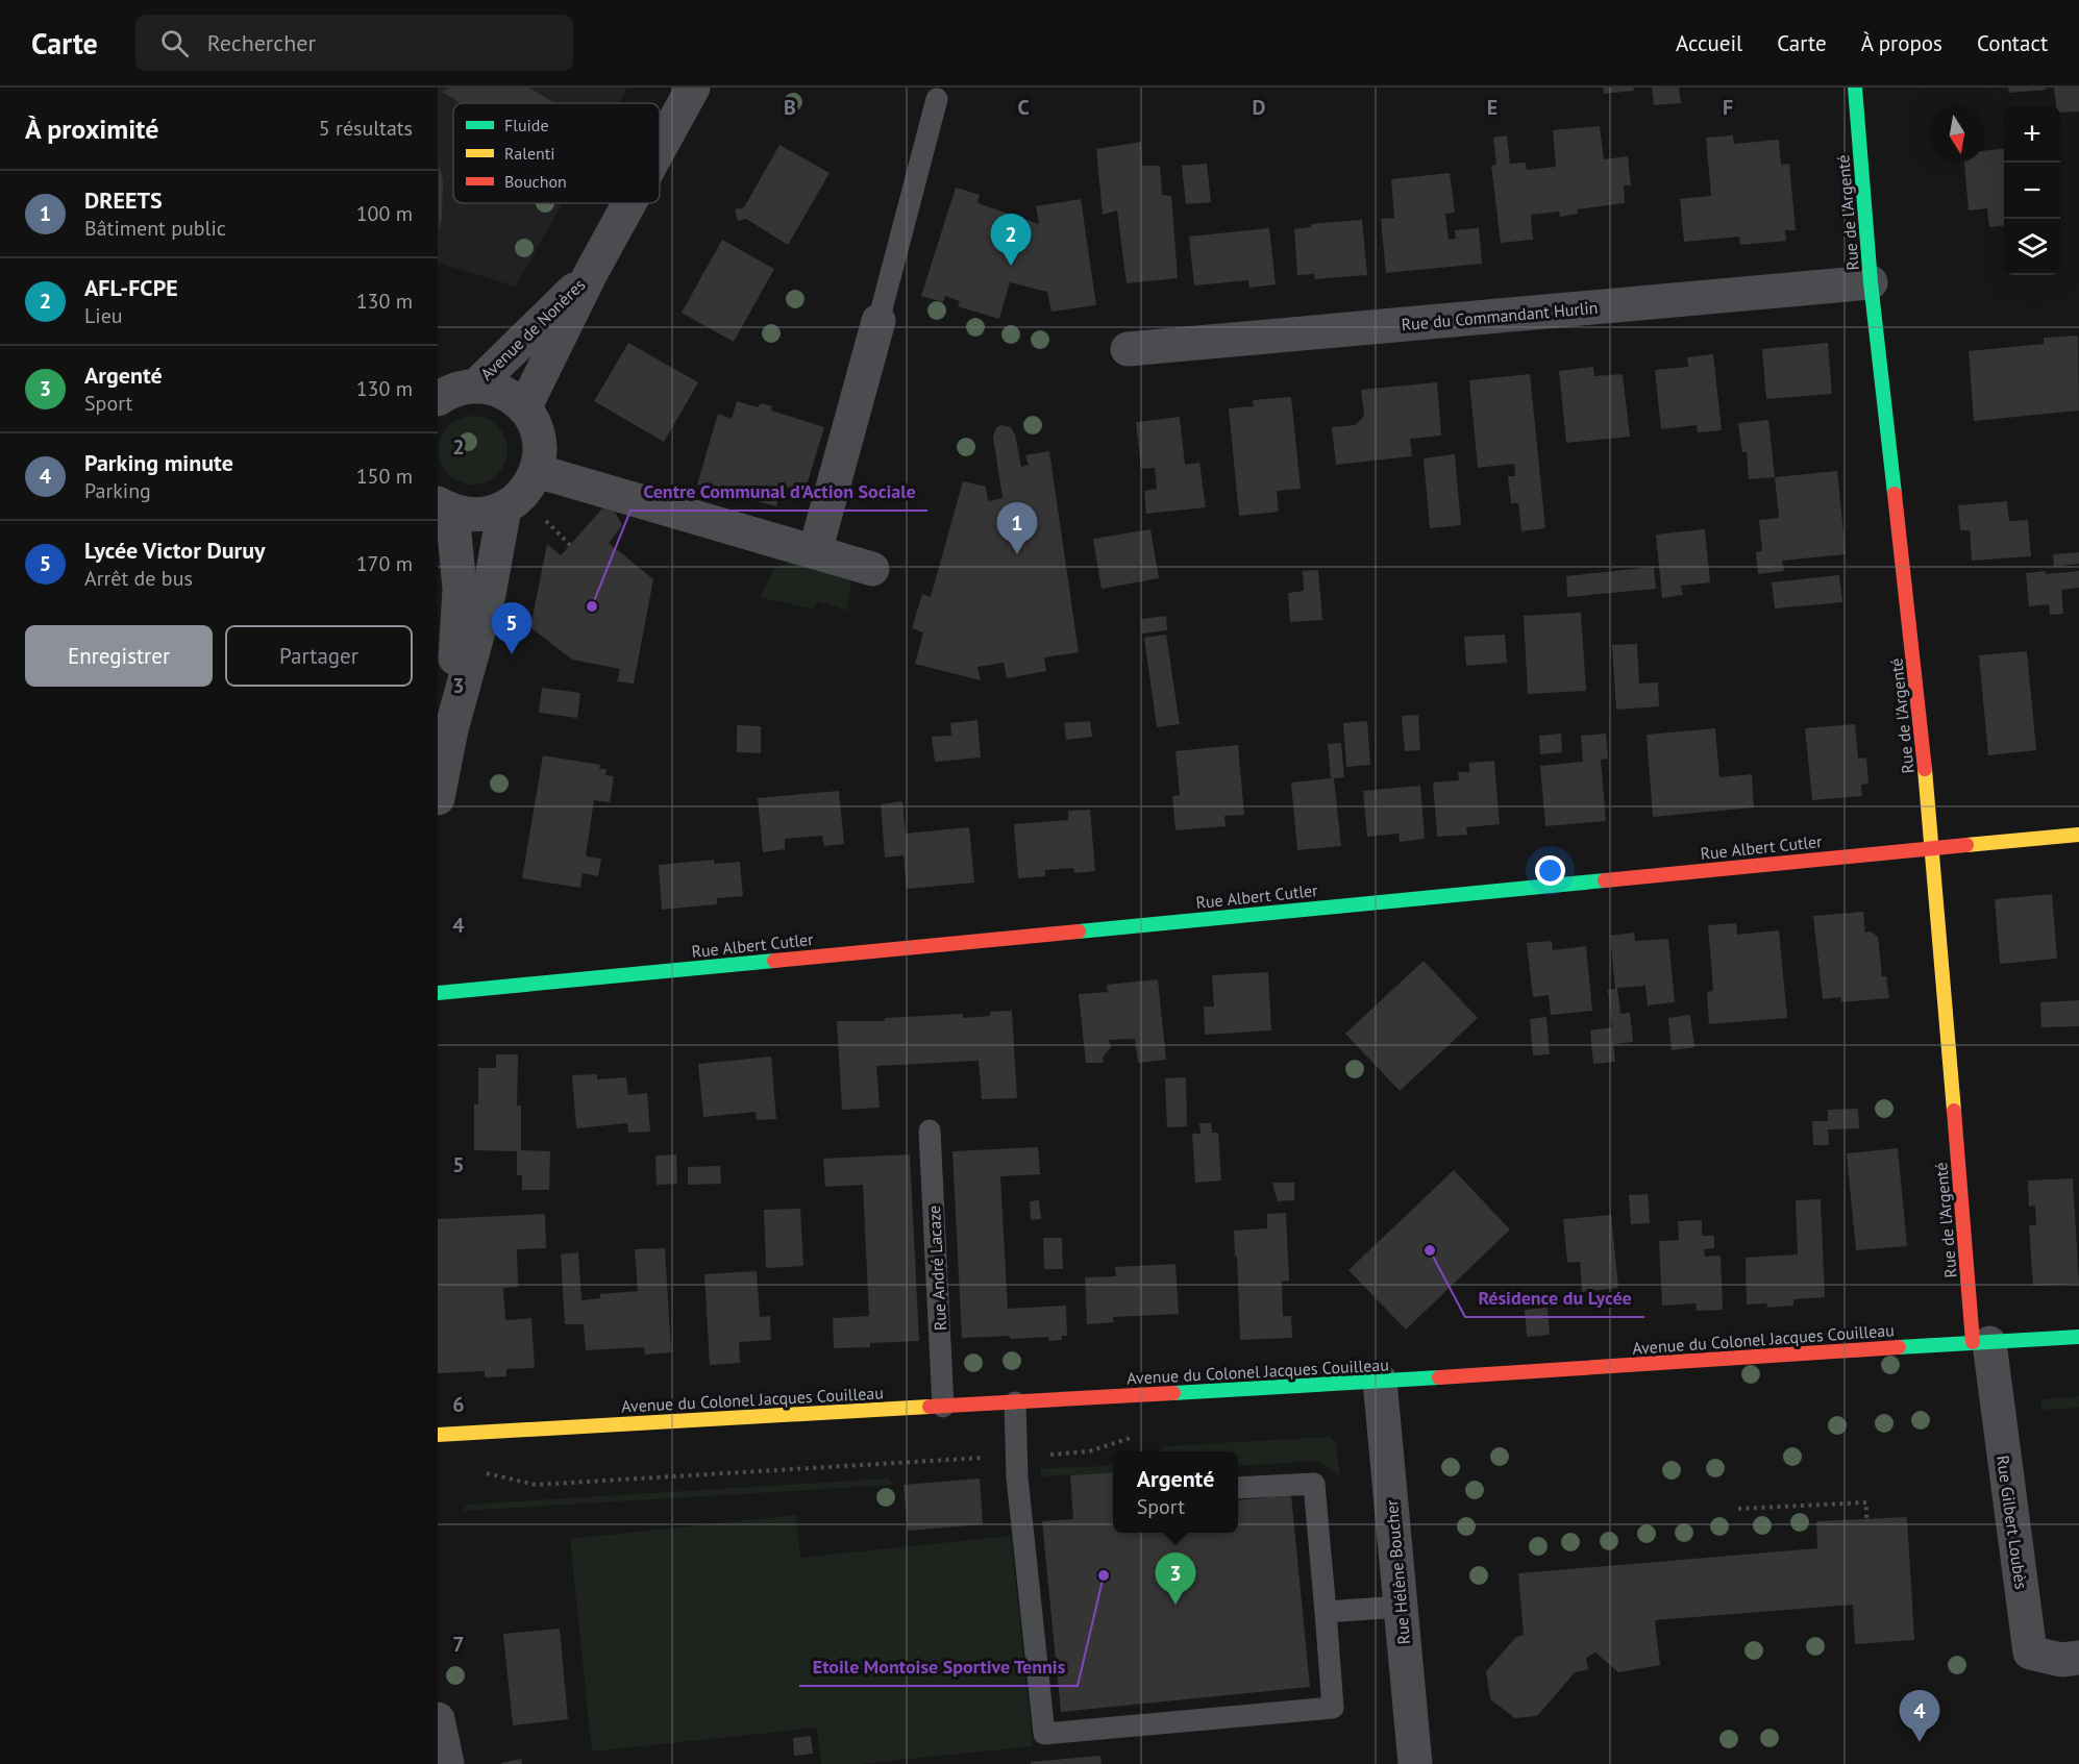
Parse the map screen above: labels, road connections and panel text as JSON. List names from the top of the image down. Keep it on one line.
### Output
{"streets":{"street":["Rue de l'Argenté","Rue du Commandant Hurlin","Avenue de Nonères","Rue Albert Cutler","Avenue du Colonel Jacques Couilleau","Rue Gilbert Loubès","Rue Hélène Boucher"],"lane":["Rue André Lacaze"]},"crossings":[["Rue de l'Argenté","Rue du Commandant Hurlin"],["Rue de l'Argenté","Rue Albert Cutler"],["Rue de l'Argenté","Avenue du Colonel Jacques Couilleau"],["Rue de l'Argenté","Rue Gilbert Loubès"],["Rue André Lacaze","Avenue du Colonel Jacques Couilleau"],["Avenue du Colonel Jacques Couilleau","Rue Gilbert Loubès"],["Avenue du Colonel Jacques Couilleau","Rue Hélène Boucher"]],"places":["Centre Communal d'Action Sociale","Résidence du Lycée","Etoile Montoise Sportive Tennis"],"legend":["Fluide","Ralenti","Bouchon"],"north":"bottom","page":{"header":"Carte","search":"Rechercher","nav":["Accueil","Carte","À propos","Contact"],"heading":["À proximité","5 résultats"],"map_buttons":["+","−"],"list":[{"mark":"1","name":"DREETS","note":"Bâtiment public","value":"100 m"},{"mark":"2","name":"AFL-FCPE","note":"Lieu","value":"130 m"},{"mark":"3","name":"Argenté","note":"Sport","value":"130 m"},{"mark":"4","name":"Parking minute","note":"Parking","value":"150 m"},{"mark":"5","name":"Lycée Victor Duruy","note":"Arrêt de bus","value":"170 m"}],"pins":["2","1","5","3","4"],"buttons":["Enregistrer","Partager"],"popup":["Argenté","Sport"]},"grid":{"columns":["B","C","D","E","F"],"rows":["2","3","4","5","6","7"]}}
